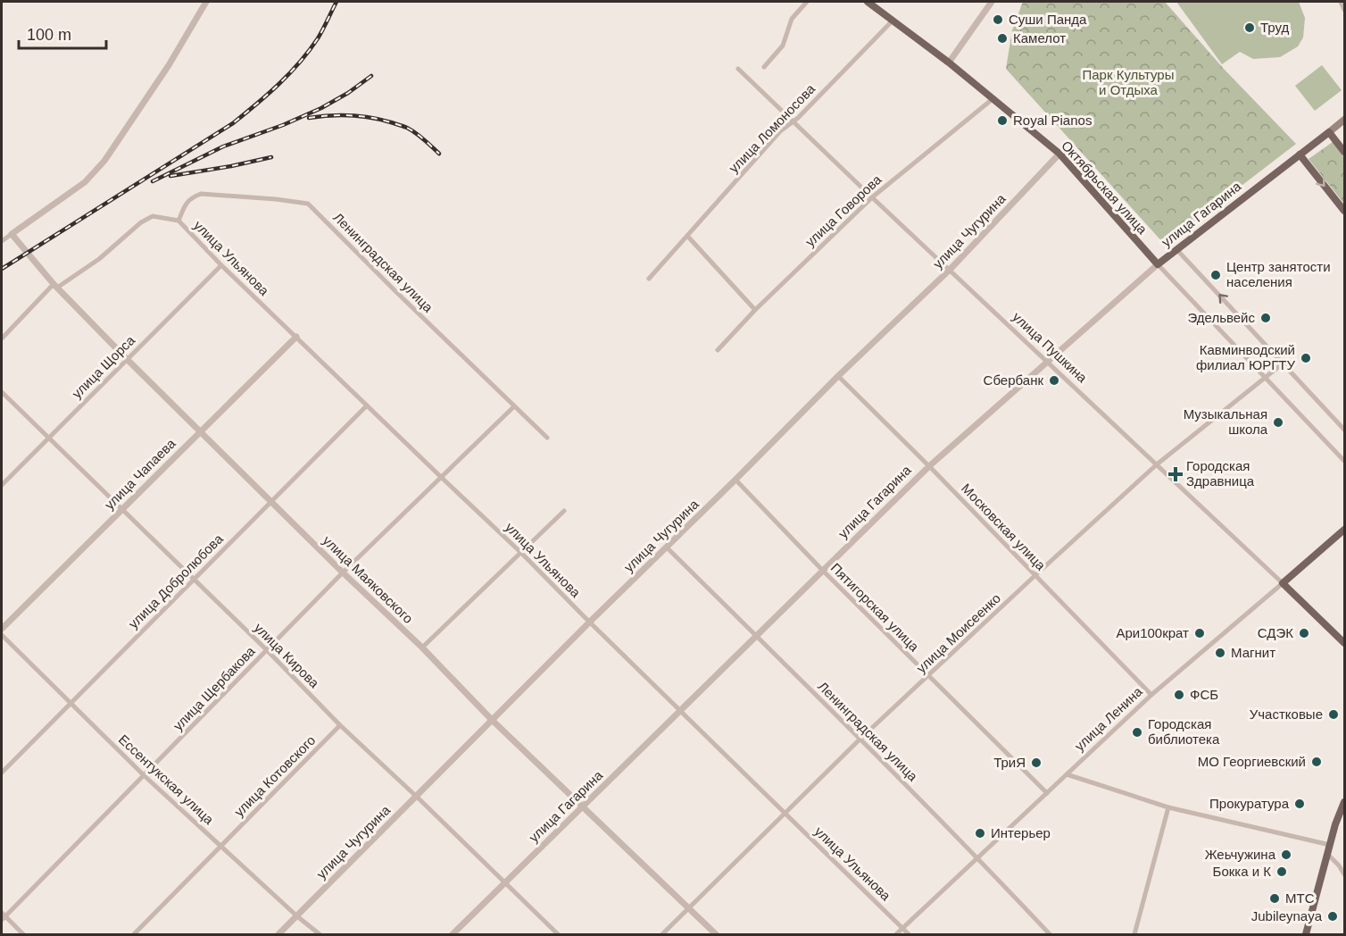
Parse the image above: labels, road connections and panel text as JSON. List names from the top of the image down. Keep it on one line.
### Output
{"streets":{"main road":["Октябрьская улица","улица Гагарина","улица Пушкина","улица Ленина"],"street":["улица Ломоносова","улица Говорова","улица Чугурина","улица Ульянова","Ленинградская улица","улица Щорса","улица Чапаева","Московская улица","улица Маяковского","улица Добролюбова","Пятигорская улица","улица Моисеенко","улица Кирова","улица Щербакова","улица Котовского","Ессентукская улица"]},"crossings":[["улица Ломоносова","Октябрьская улица"],["улица Ломоносова","улица Пушкина"],["Октябрьская улица","улица Говорова"],["Октябрьская улица","улица Гагарина"],["Октябрьская улица","улица Чугурина"],["Октябрьская улица","улица Моисеенко"],["улица Говорова","улица Пушкина"],["улица Гагарина","улица Ульянова"],["улица Гагарина","Ленинградская улица"],["улица Гагарина","улица Пушкина"],["улица Гагарина","Московская улица"],["улица Гагарина","улица Маяковского"],["улица Гагарина","Пятигорская улица"],["улица Гагарина","улица Кирова"],["улица Чугурина","улица Ульянова"],["улица Чугурина","Ленинградская улица"],["улица Чугурина","улица Пушкина"],["улица Чугурина","Московская улица"],["улица Чугурина","улица Маяковского"],["улица Чугурина","Пятигорская улица"],["улица Чугурина","улица Кирова"],["улица Чугурина","Ессентукская улица"],["улица Ульянова","Ленинградская улица"],["улица Ульянова","улица Щорса"],["улица Ульянова","улица Чапаева"],["улица Ульянова","улица Маяковского"],["улица Ульянова","улица Добролюбова"],["улица Ульянова","улица Моисеенко"],["улица Ульянова","улица Щербакова"],["улица Ульянова","улица Ленина"],["Ленинградская улица","улица Моисеенко"],["Ленинградская улица","улица Щербакова"],["Ленинградская улица","улица Ленина"],["улица Пушкина","улица Моисеенко"],["улица Пушкина","улица Ленина"],["улица Щорса","улица Маяковского"],["улица Щорса","улица Кирова"],["улица Чапаева","улица Маяковского"],["улица Чапаева","улица Кирова"],["Московская улица","улица Моисеенко"],["Московская улица","улица Ленина"],["улица Маяковского","улица Добролюбова"],["улица Маяковского","улица Моисеенко"],["улица Маяковского","улица Щербакова"],["улица Добролюбова","улица Кирова"],["улица Добролюбова","Ессентукская улица"],["Пятигорская улица","улица Моисеенко"],["Пятигорская улица","улица Ленина"],["улица Кирова","улица Щербакова"],["улица Кирова","улица Котовского"],["улица Щербакова","Ессентукская улица"],["улица Котовского","Ессентукская улица"]],"parks":["Парк Культуры и Отдыха"],"places":{"other":["Суши Панда","Труд","Камелот","Royal Pianos","Центр занятости населения","Эдельвейс","Кавминводский филиал ЮРГТУ","Сбербанк","Музыкальная школа","Ари100крат","СДЭК","Магнит","ФСБ","Участковые","Городская библиотека","МО Георгиевский","ТриЯ","Прокуратура","Интерьер","Жеьчужина","Бокка и К","МТС","Jubileynaya"],"health":["Городская Здравница"]},"scale_bar":"100 m"}
